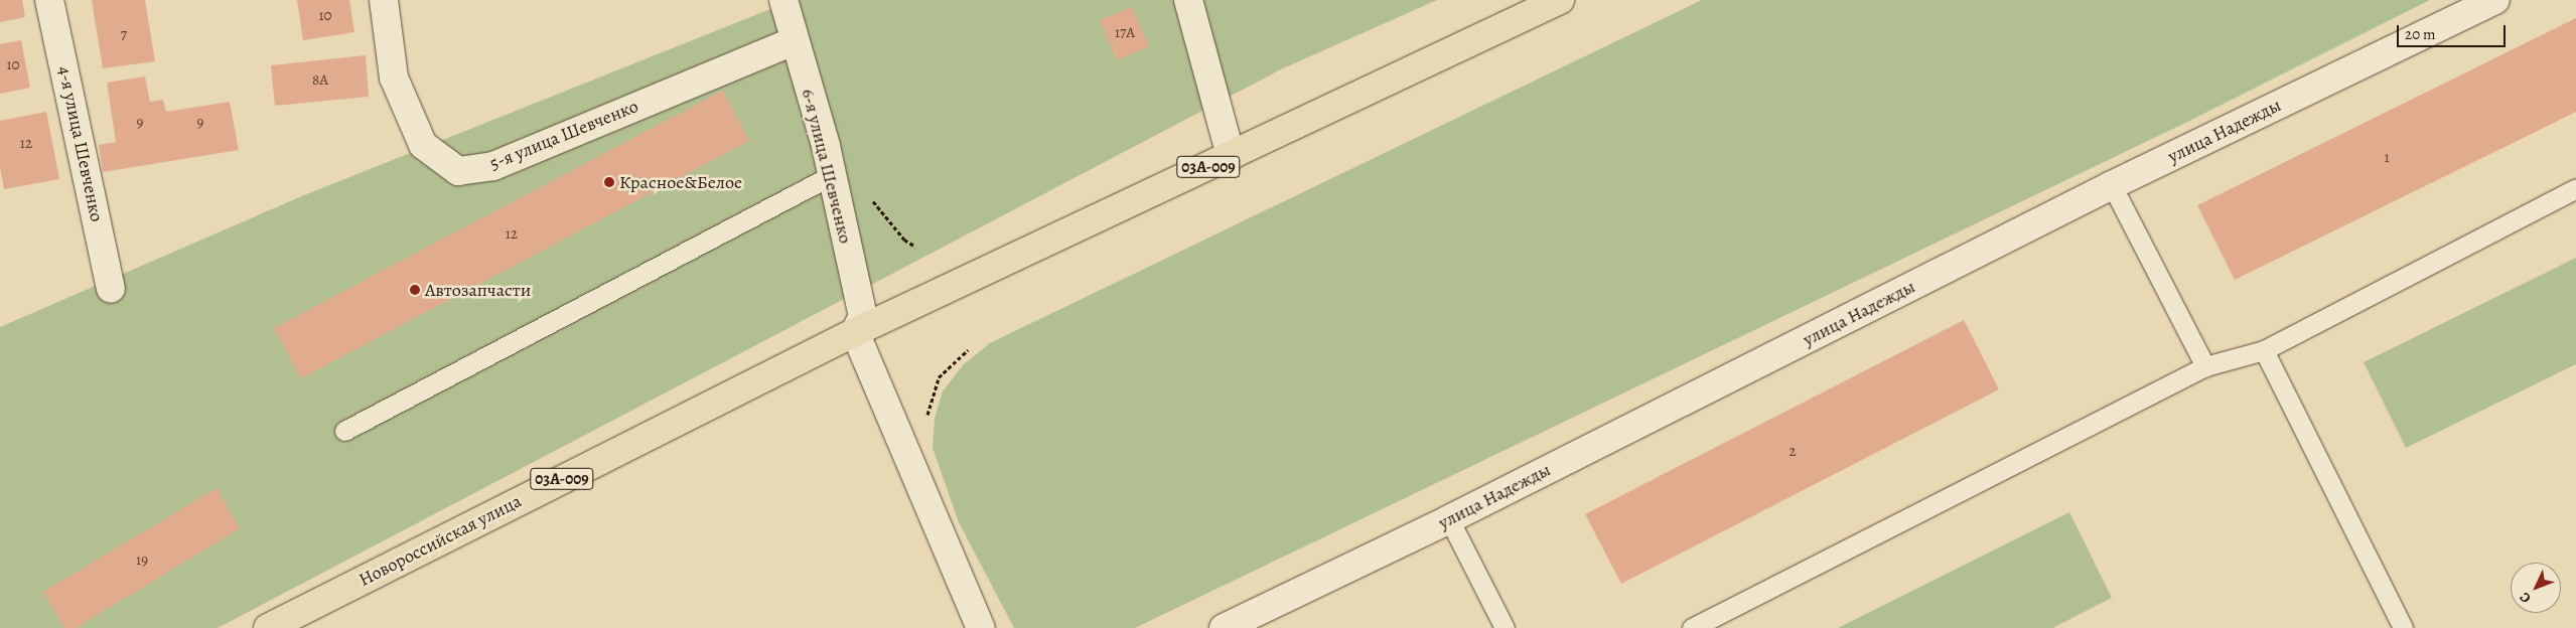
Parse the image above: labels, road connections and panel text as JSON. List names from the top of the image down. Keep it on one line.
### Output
{"streets":{"main road":["03А-009","Новороссийская улица"],"street":["улица Надежды","5-я улица Шевченко","4-я улица Шевченко","6-я улица Шевченко"]},"crossings":[["5-я улица Шевченко","6-я улица Шевченко"],["6-я улица Шевченко","03А-009"],["6-я улица Шевченко","Новороссийская улица"],["03А-009","Новороссийская улица"]],"places":["Красное&Белое","Автозапчасти"],"house_numbers":["10","17А","7","10","8А","9","9","12","1","12","2","19"],"scale_bar":"20 m","north":"bottom left"}
